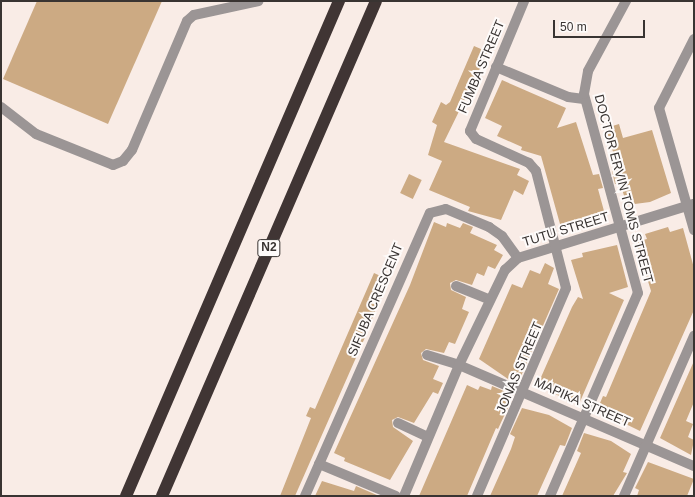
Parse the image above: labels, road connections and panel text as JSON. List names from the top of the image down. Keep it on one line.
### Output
{"streets":{"highway":["N2"],"street":["FUMBA STREET","DOCTOR ERVIN TOMS STREET","TUTU STREET","SIFUBA CRESCENT","JONAS STREET","MAPIKA STREET"]},"crossings":[["FUMBA STREET","TUTU STREET"],["FUMBA STREET","JONAS STREET"],["DOCTOR ERVIN TOMS STREET","TUTU STREET"],["DOCTOR ERVIN TOMS STREET","MAPIKA STREET"],["TUTU STREET","SIFUBA CRESCENT"],["TUTU STREET","JONAS STREET"],["TUTU STREET","MAPIKA STREET"],["JONAS STREET","MAPIKA STREET"]],"scale_bar":"50 m"}
